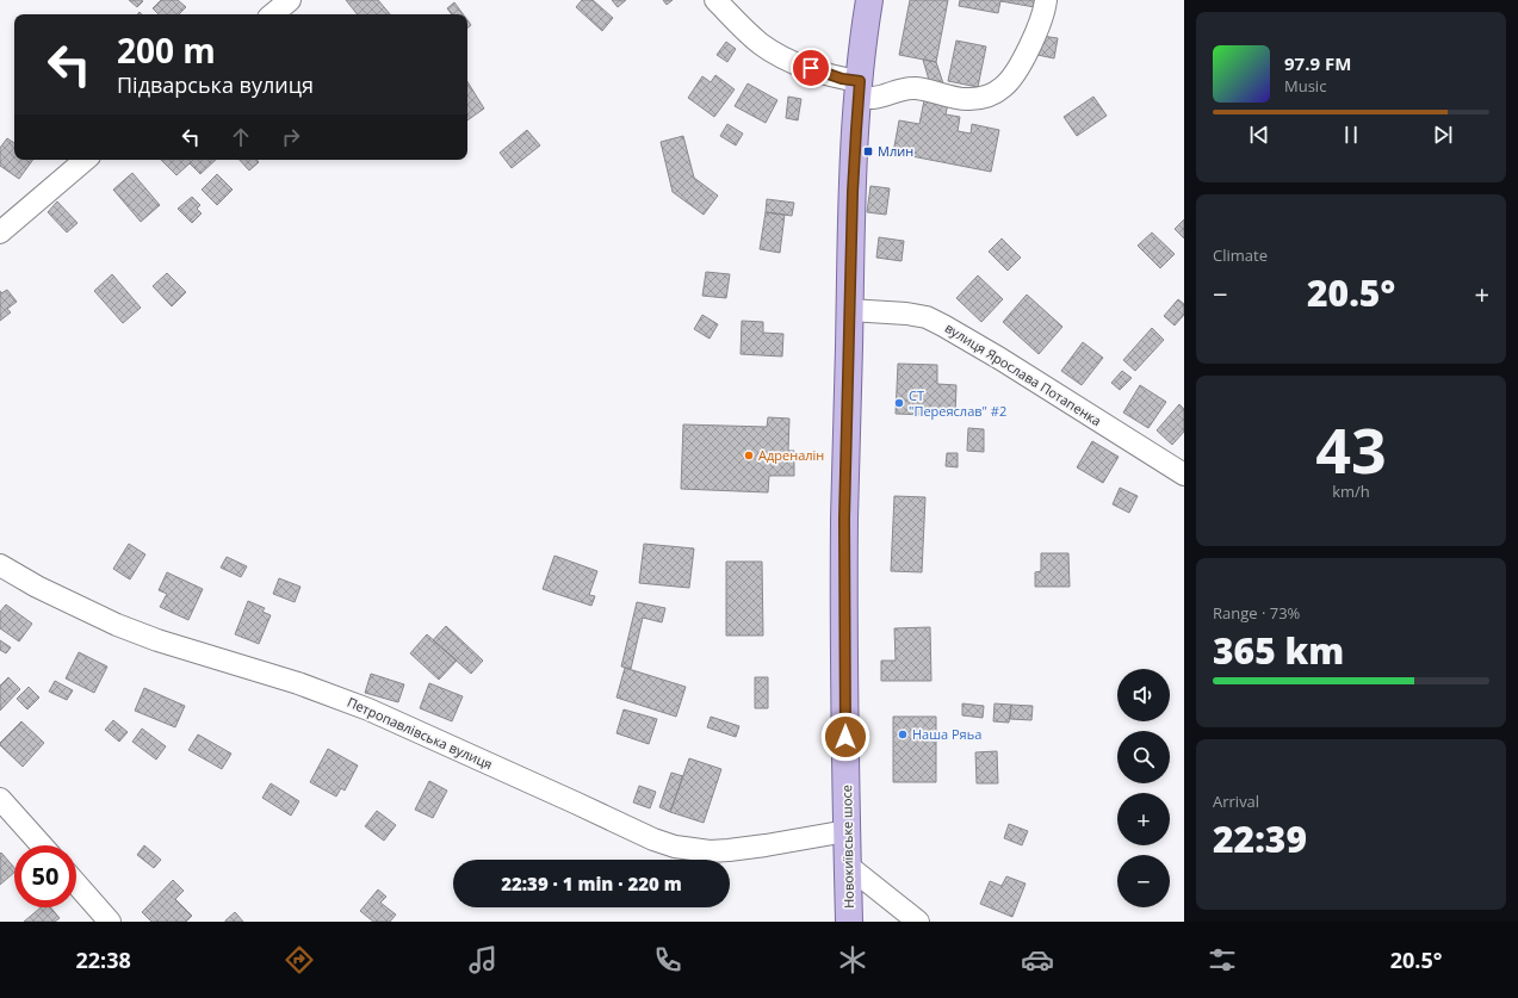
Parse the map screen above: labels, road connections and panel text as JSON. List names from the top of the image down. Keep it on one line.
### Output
{"streets":{"main road":["Новокиївське шосе"],"street":["вулиця Ярослава Потапенка","Петропавлівська вулиця"]},"crossings":[["вулиця Ярослава Потапенка","Новокиївське шосе"],["Петропавлівська вулиця","Новокиївське шосе"]],"places":{"transit":["Млин"],"other":["СТ \"Переяслав\" #2","Адреналін","Наша Ряьа"]},"page":{"turn":["200 m","Підварська вулиця"],"song":["97.9 FM","Music"],"tile":["Climate",["43","km/h"],["Range · 73%","365 km"],["Arrival","22:39"]],"heat":["−","20.5°","+"],"map_buttons":["+","−"],"limit":"50","trip":"22:39 · 1 min · 220 m","tabs":["22:38","20.5°"]}}
